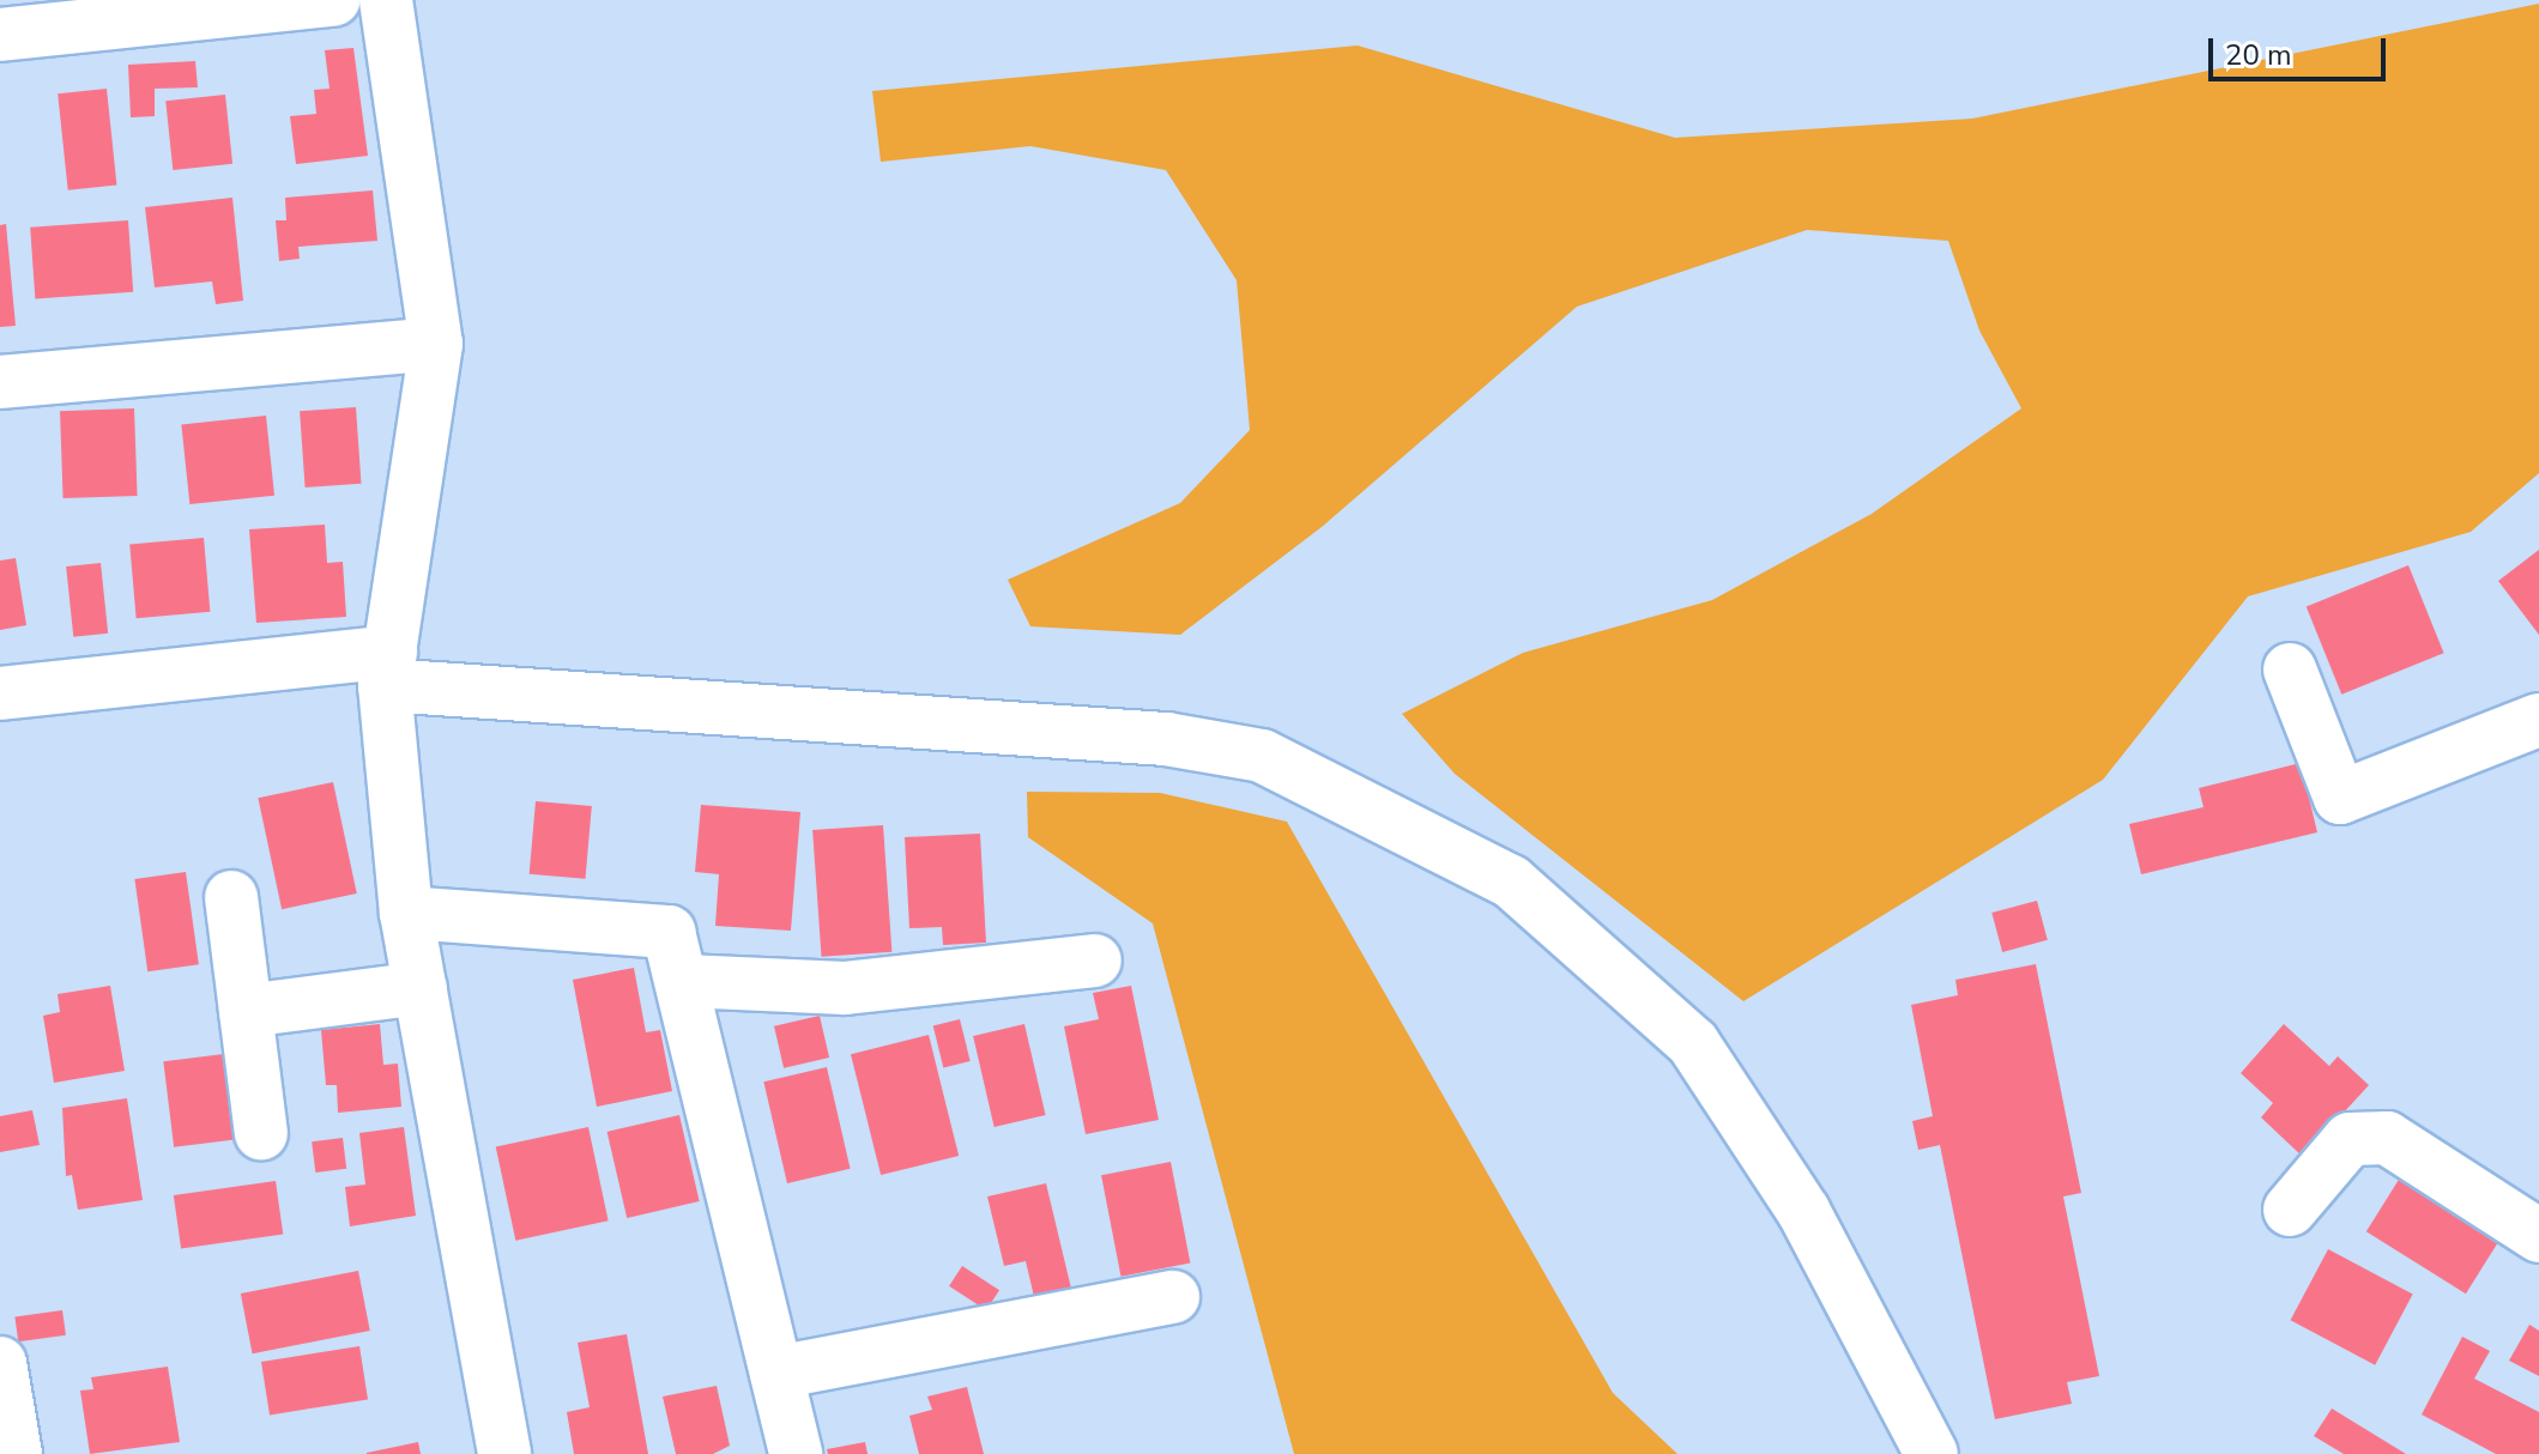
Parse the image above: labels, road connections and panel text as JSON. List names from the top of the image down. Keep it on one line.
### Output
{"scale_bar":"20 m"}
